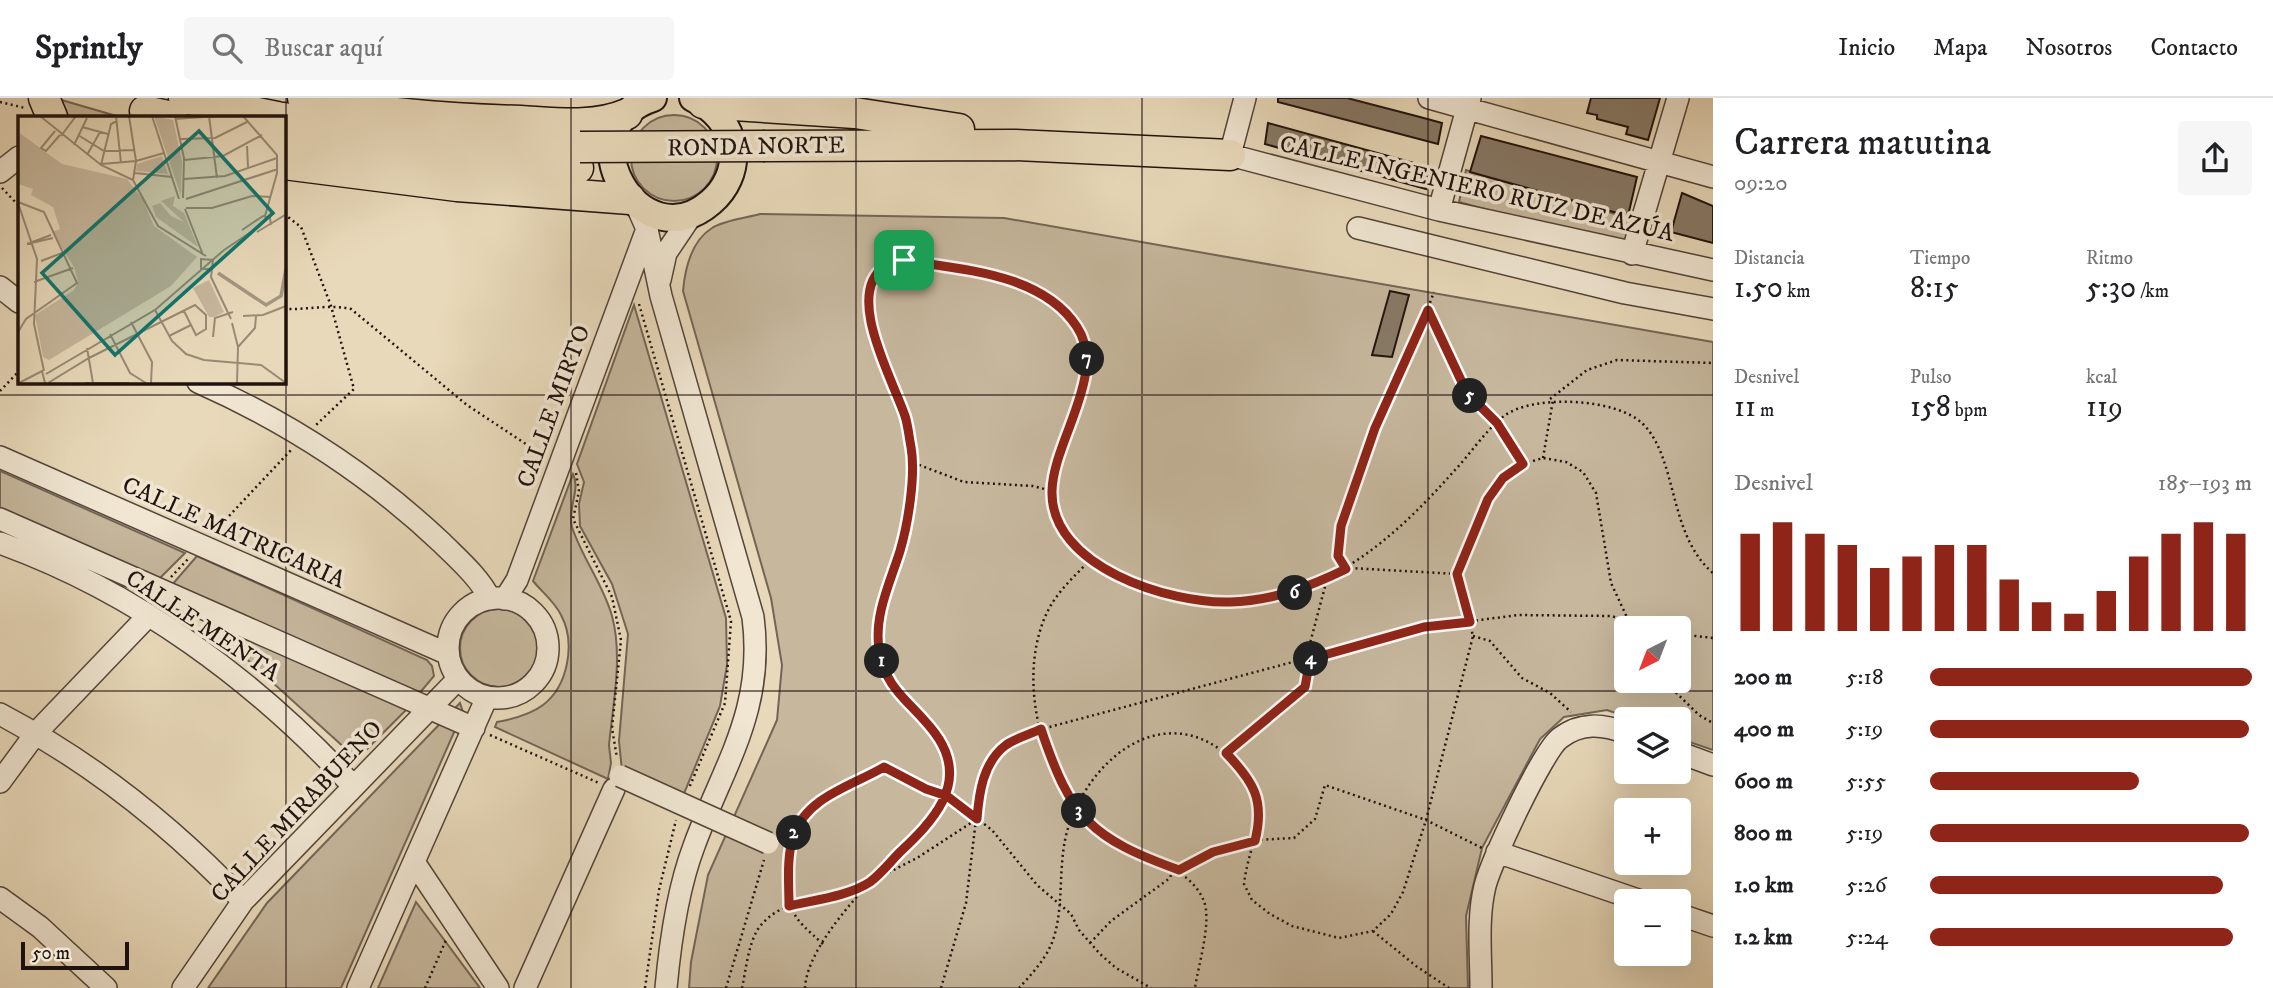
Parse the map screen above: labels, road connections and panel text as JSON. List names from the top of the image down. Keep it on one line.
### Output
{"streets":{"highway":["RONDA NORTE"],"street":["CALLE INGENIERO RUIZ DE AZÚA","CALLE MIRTO","CALLE MATRICARIA","CALLE MENTA","CALLE MIRABUENO"]},"crossings":[["RONDA NORTE","CALLE INGENIERO RUIZ DE AZÚA"],["CALLE MIRTO","CALLE MATRICARIA"],["CALLE MIRTO","CALLE MIRABUENO"],["CALLE MATRICARIA","CALLE MIRABUENO"],["CALLE MENTA","CALLE MIRABUENO"]],"scale_bar":"50 m","north":"bottom left","page":{"header":"Sprintly","search":"Buscar aquí","nav":["Inicio","Mapa","Nosotros","Contacto"],"heading":["Carrera matutina","09:20"],"stats":[["Distancia","1.50 km"],["Tiempo","8:15"],["Ritmo","5:30 /km"],["Desnivel","11 m"],["Pulso","158 bpm"],["kcal","119"]],"pins":["7","5","6","4","1","3","2"],"chart":["Desnivel","185–193 m"],"map_buttons":["+","−"],"list":[{"name":"200 m","note":"5:18"},{"name":"400 m","note":"5:19"},{"name":"600 m","note":"5:55"},{"name":"800 m","note":"5:19"},{"name":"1.0 km","note":"5:26"},{"name":"1.2 km","note":"5:24"}],"scale":"50 m"}}
